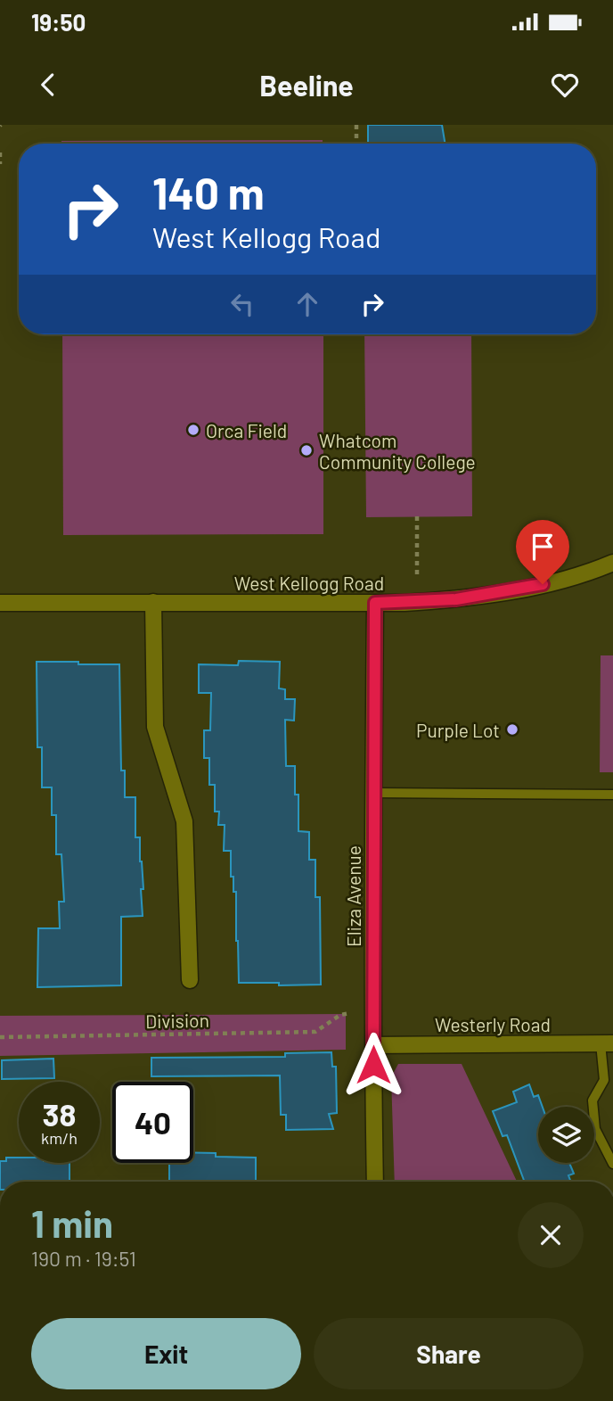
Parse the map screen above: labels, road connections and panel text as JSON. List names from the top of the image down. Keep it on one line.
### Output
{"streets":{"street":["West Kellogg Road","Eliza Avenue","Westerly Road"],"path":["Division"]},"crossings":[["West Kellogg Road","Eliza Avenue"],["Eliza Avenue","Westerly Road"]],"places":["Orca Field","Whatcom Community College","Purple Lot"],"page":{"status":"19:50","header":"Beeline","turn":["140 m","West Kellogg Road"],"speed":"38 km/h","limit":"40","heading":["1 min","190 m · 19:51"],"buttons":["Exit","Share"]}}
